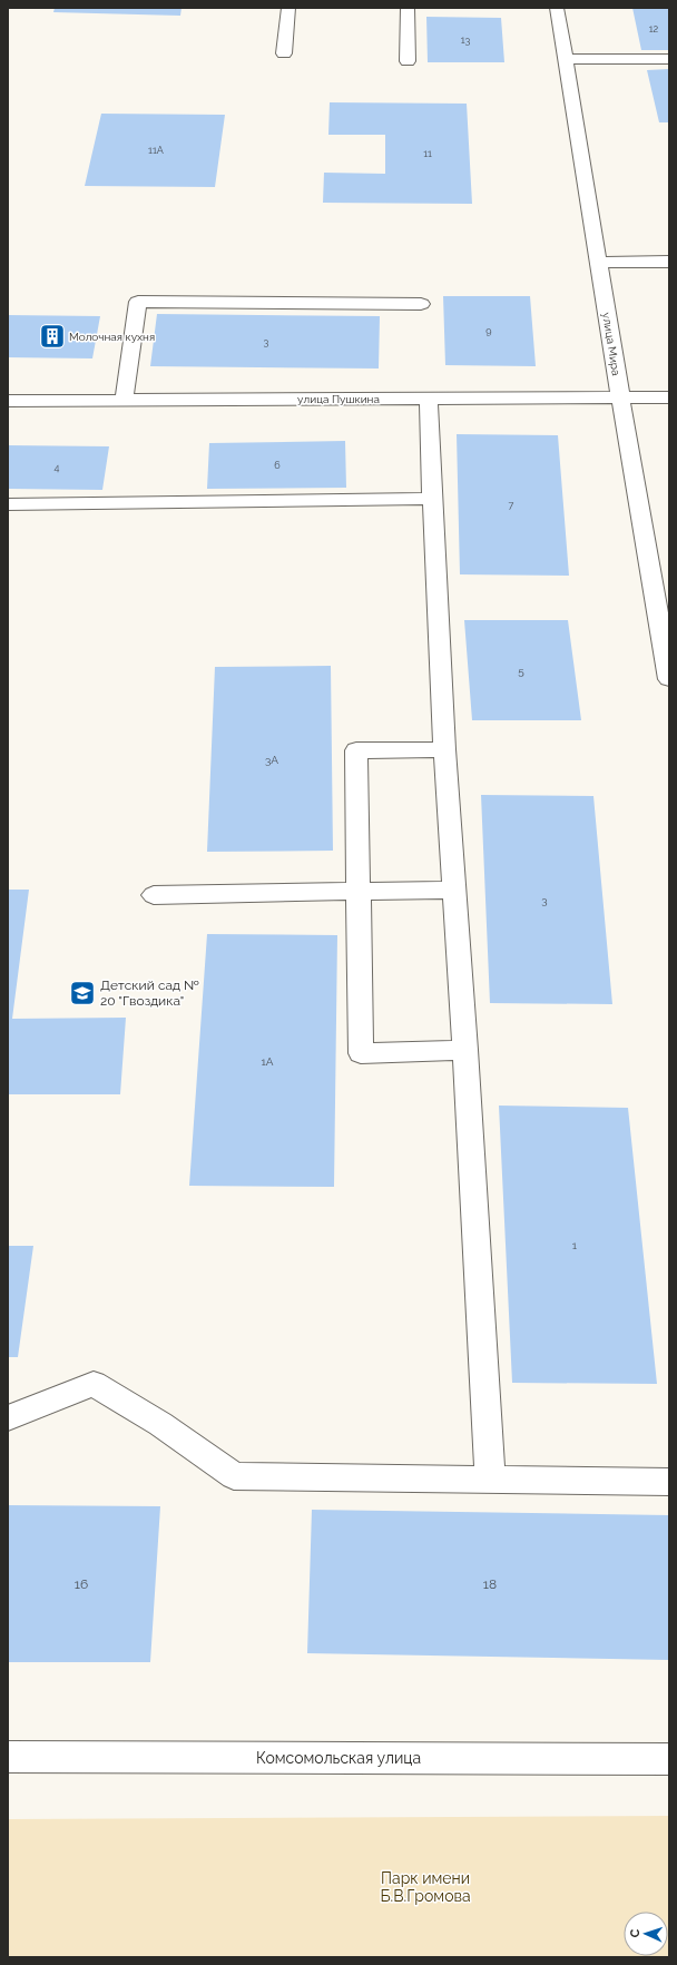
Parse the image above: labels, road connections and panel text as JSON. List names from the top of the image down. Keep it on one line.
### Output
{"streets":{"street":["улица Мира","улица Пушкина","Комсомольская улица"]},"crossings":[["улица Мира","улица Пушкина"]],"parks":["Парк имени Б.В.Громова"],"places":{"building":["Молочная кухня"],"school or university":["Детский сад № 20 \"Гвоздика\""]},"house_numbers":["12","13","11А","11","9","3","6","4","7","5","3А","3","1А","1","16","18"],"north":"left"}
